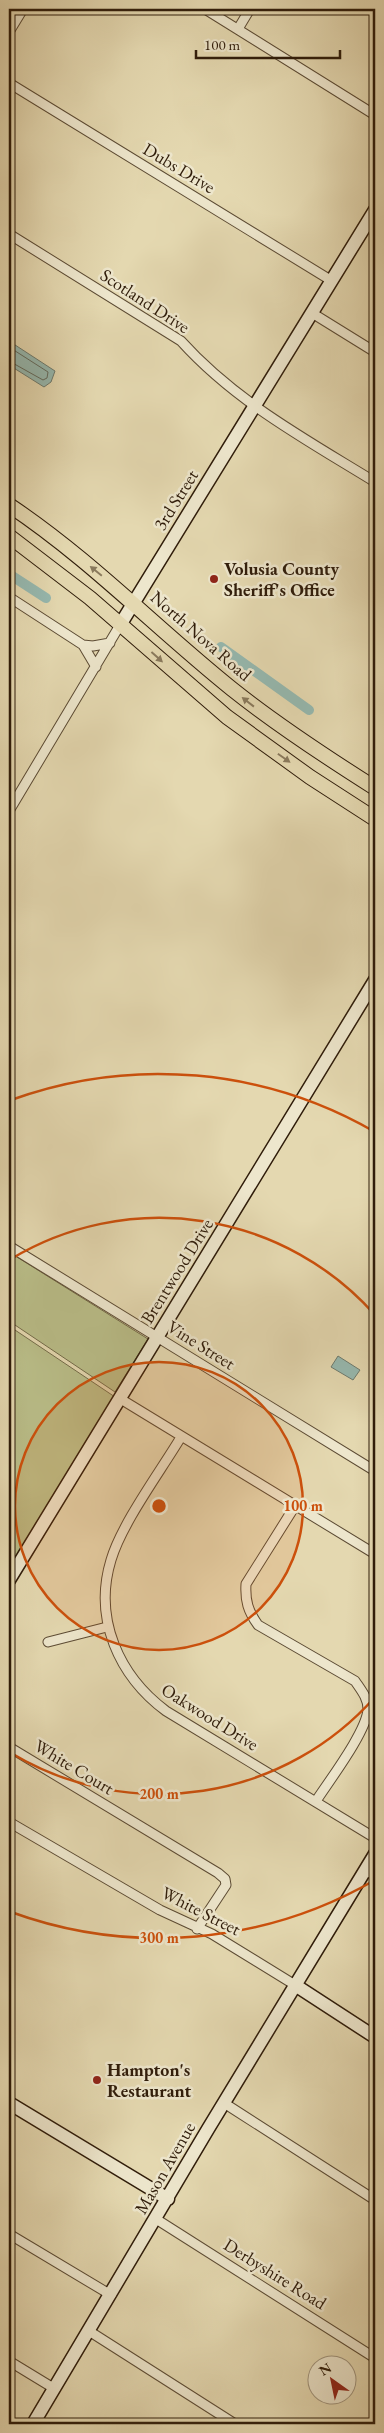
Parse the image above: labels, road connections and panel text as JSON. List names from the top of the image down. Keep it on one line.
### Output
{"streets":{"main road":["North Nova Road"],"street":["Dubs Drive","Scotland Drive","3rd Street","Brentwood Drive","Vine Street","Oakwood Drive","White Court","White Street","Mason Avenue","Derbyshire Road"]},"crossings":[["Dubs Drive","3rd Street"],["Scotland Drive","3rd Street"],["3rd Street","North Nova Road"],["Brentwood Drive","Vine Street"],["White Court","White Street"],["White Street","Mason Avenue"],["Mason Avenue","Derbyshire Road"]],"places":["Volusia County Sheriff's Office","Hampton's Restaurant"],"scale_bar":"100 m","north":"top left","rings":["100 m","200 m","300 m"]}
